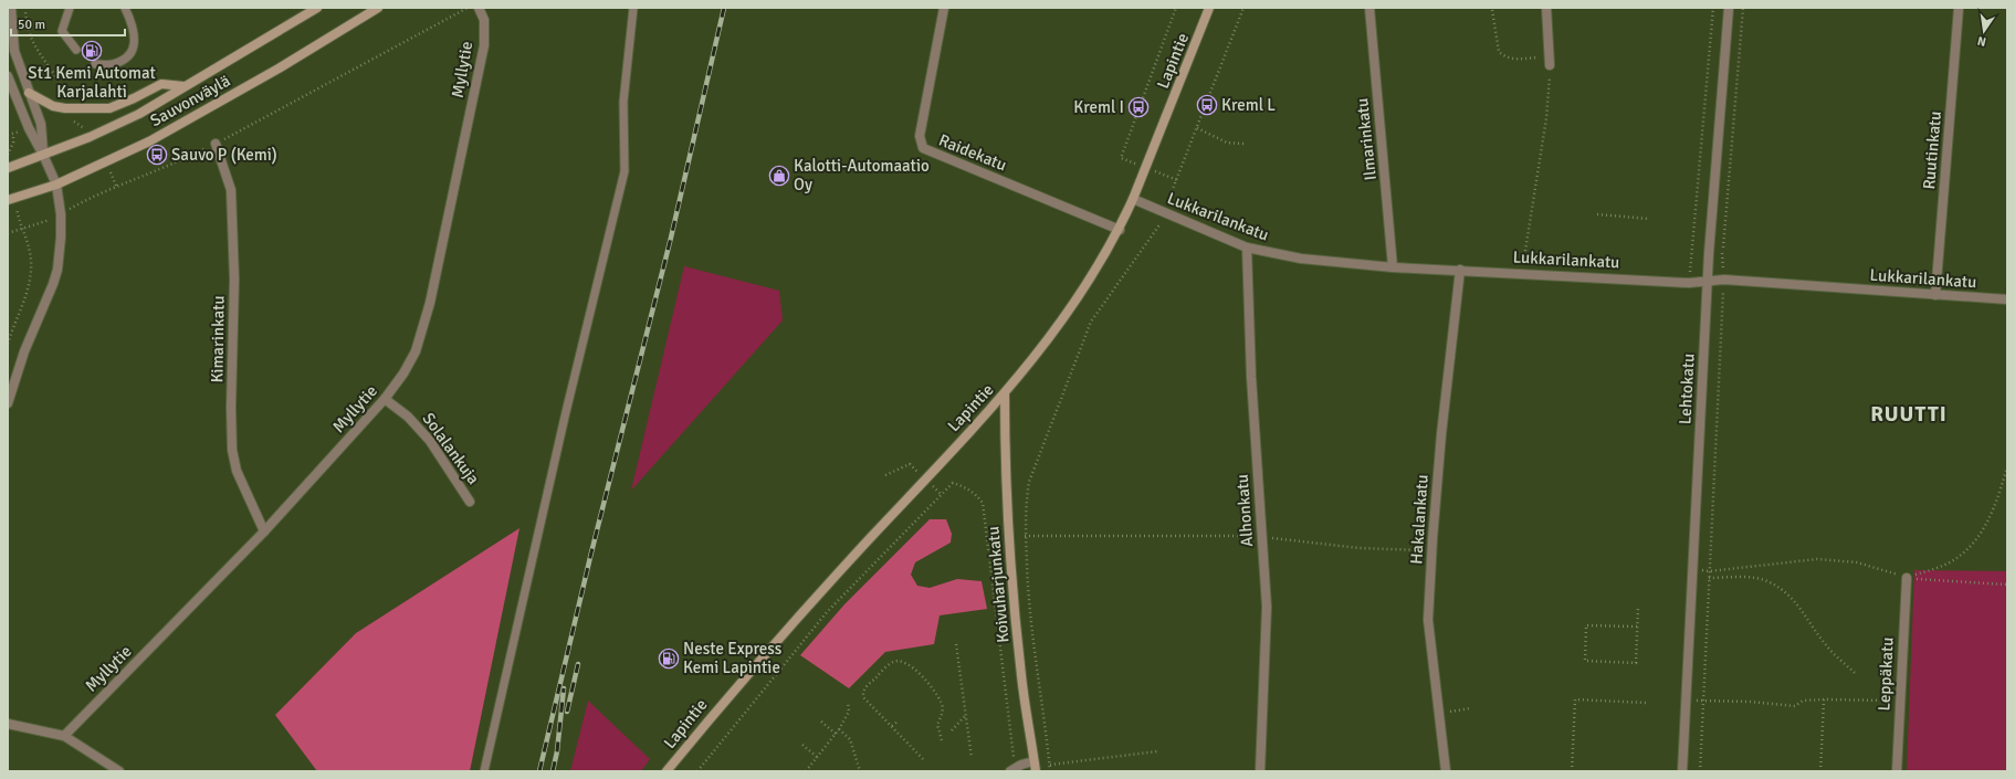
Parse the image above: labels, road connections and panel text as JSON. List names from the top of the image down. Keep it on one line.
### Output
{"streets":{"main road":["Lapintie","Sauvonväylä","Koivuharjunkatu"],"street":["Myllytie","Ilmarinkatu","Ruutinkatu","Raidekatu","Lukkarilankatu","Kimarinkatu","Lehtokatu","Solalankuja","Alhonkatu","Hakalankatu","Leppäkatu"]},"crossings":[["Lapintie","Raidekatu"],["Lapintie","Lukkarilankatu"],["Lapintie","Koivuharjunkatu"],["Myllytie","Kimarinkatu"],["Myllytie","Solalankuja"],["Ilmarinkatu","Lukkarilankatu"],["Ruutinkatu","Lukkarilankatu"],["Lukkarilankatu","Lehtokatu"],["Lukkarilankatu","Alhonkatu"],["Lukkarilankatu","Hakalankatu"]],"districts":["RUUTTI"],"places":{"fuel station":["St1 Kemi Automat Karjalahti","Neste Express Kemi Lapintie"],"bus stop":["Kreml L","Kreml I","Sauvo P (Kemi)"],"shop":["Kalotti-Automaatio Oy"]},"scale_bar":"50 m","north":"bottom"}
